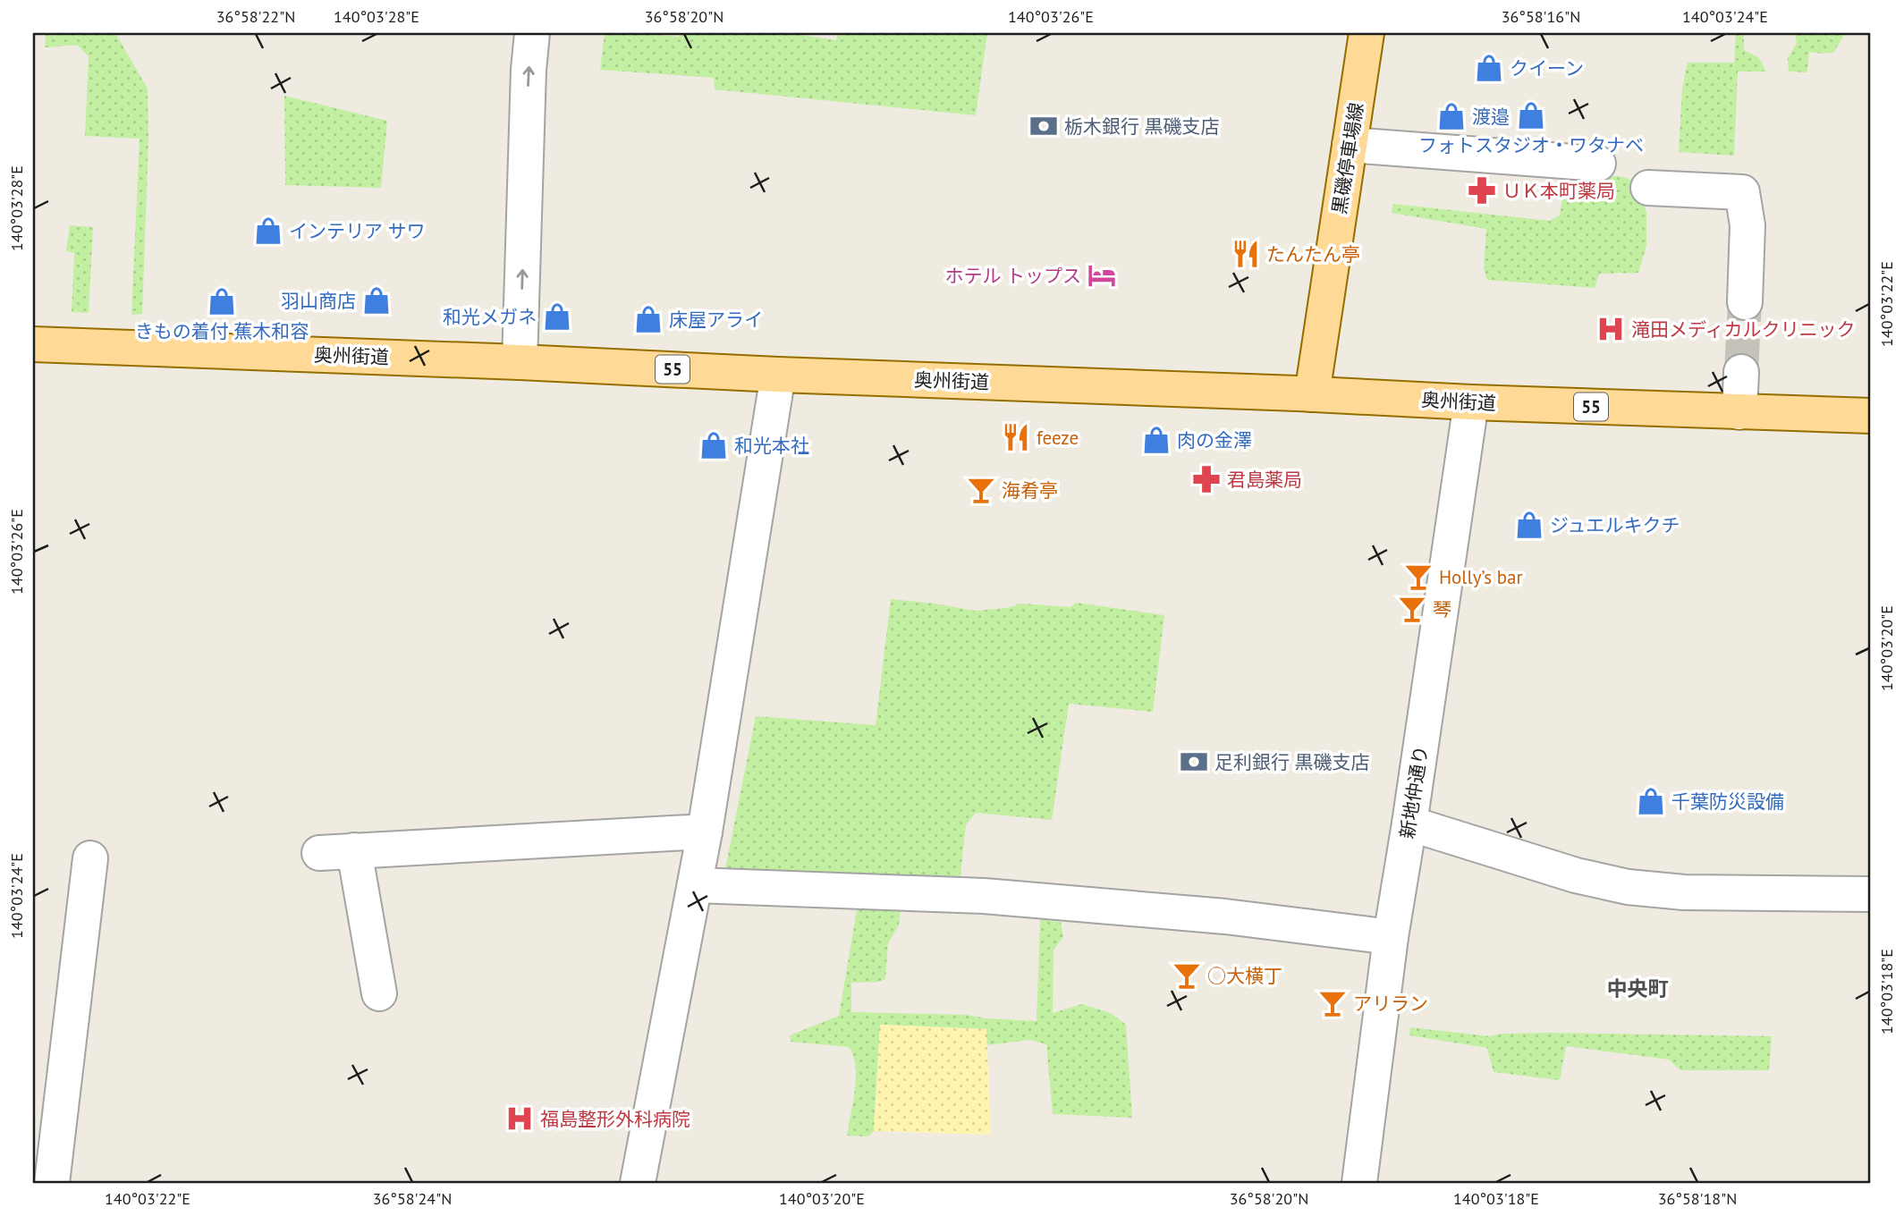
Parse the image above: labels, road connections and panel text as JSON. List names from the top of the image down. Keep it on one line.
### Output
{"streets":{"main road":["黒磯停車場線","奥州街道","55"],"street":["新地仲通り"]},"crossings":[["黒磯停車場線","奥州街道"],["奥州街道","新地仲通り"]],"districts":["中央町"],"places":{"shop":["クイーン","フォトスタジオ・ワタナベ","渡邉","インテリア サワ","羽山商店","きもの着付 蕉木和容","和光メガネ","床屋アライ","肉の金澤","和光本社","ジュエルキクチ","千葉防災設備"],"bank":["栃木銀行 黒磯支店","足利銀行 黒磯支店"],"pharmacy":["ＵＫ本町薬局","君島薬局"],"restaurant":["たんたん亭","feeze"],"hotel":["ホテル トップス"],"hospital":["滝田メディカルクリニック","福島整形外科病院"],"bar":["海肴亭","Holly’s bar","琴","○大横丁","アリラン"]},"coordinates":["36°58'22\"N","140°03'28\"E","36°58'20\"N","140°03'26\"E","36°58'16\"N","140°03'24\"E","140°03'22\"E","140°03'20\"E","140°03'18\"E","36°58'24\"N","36°58'18\"N"]}
